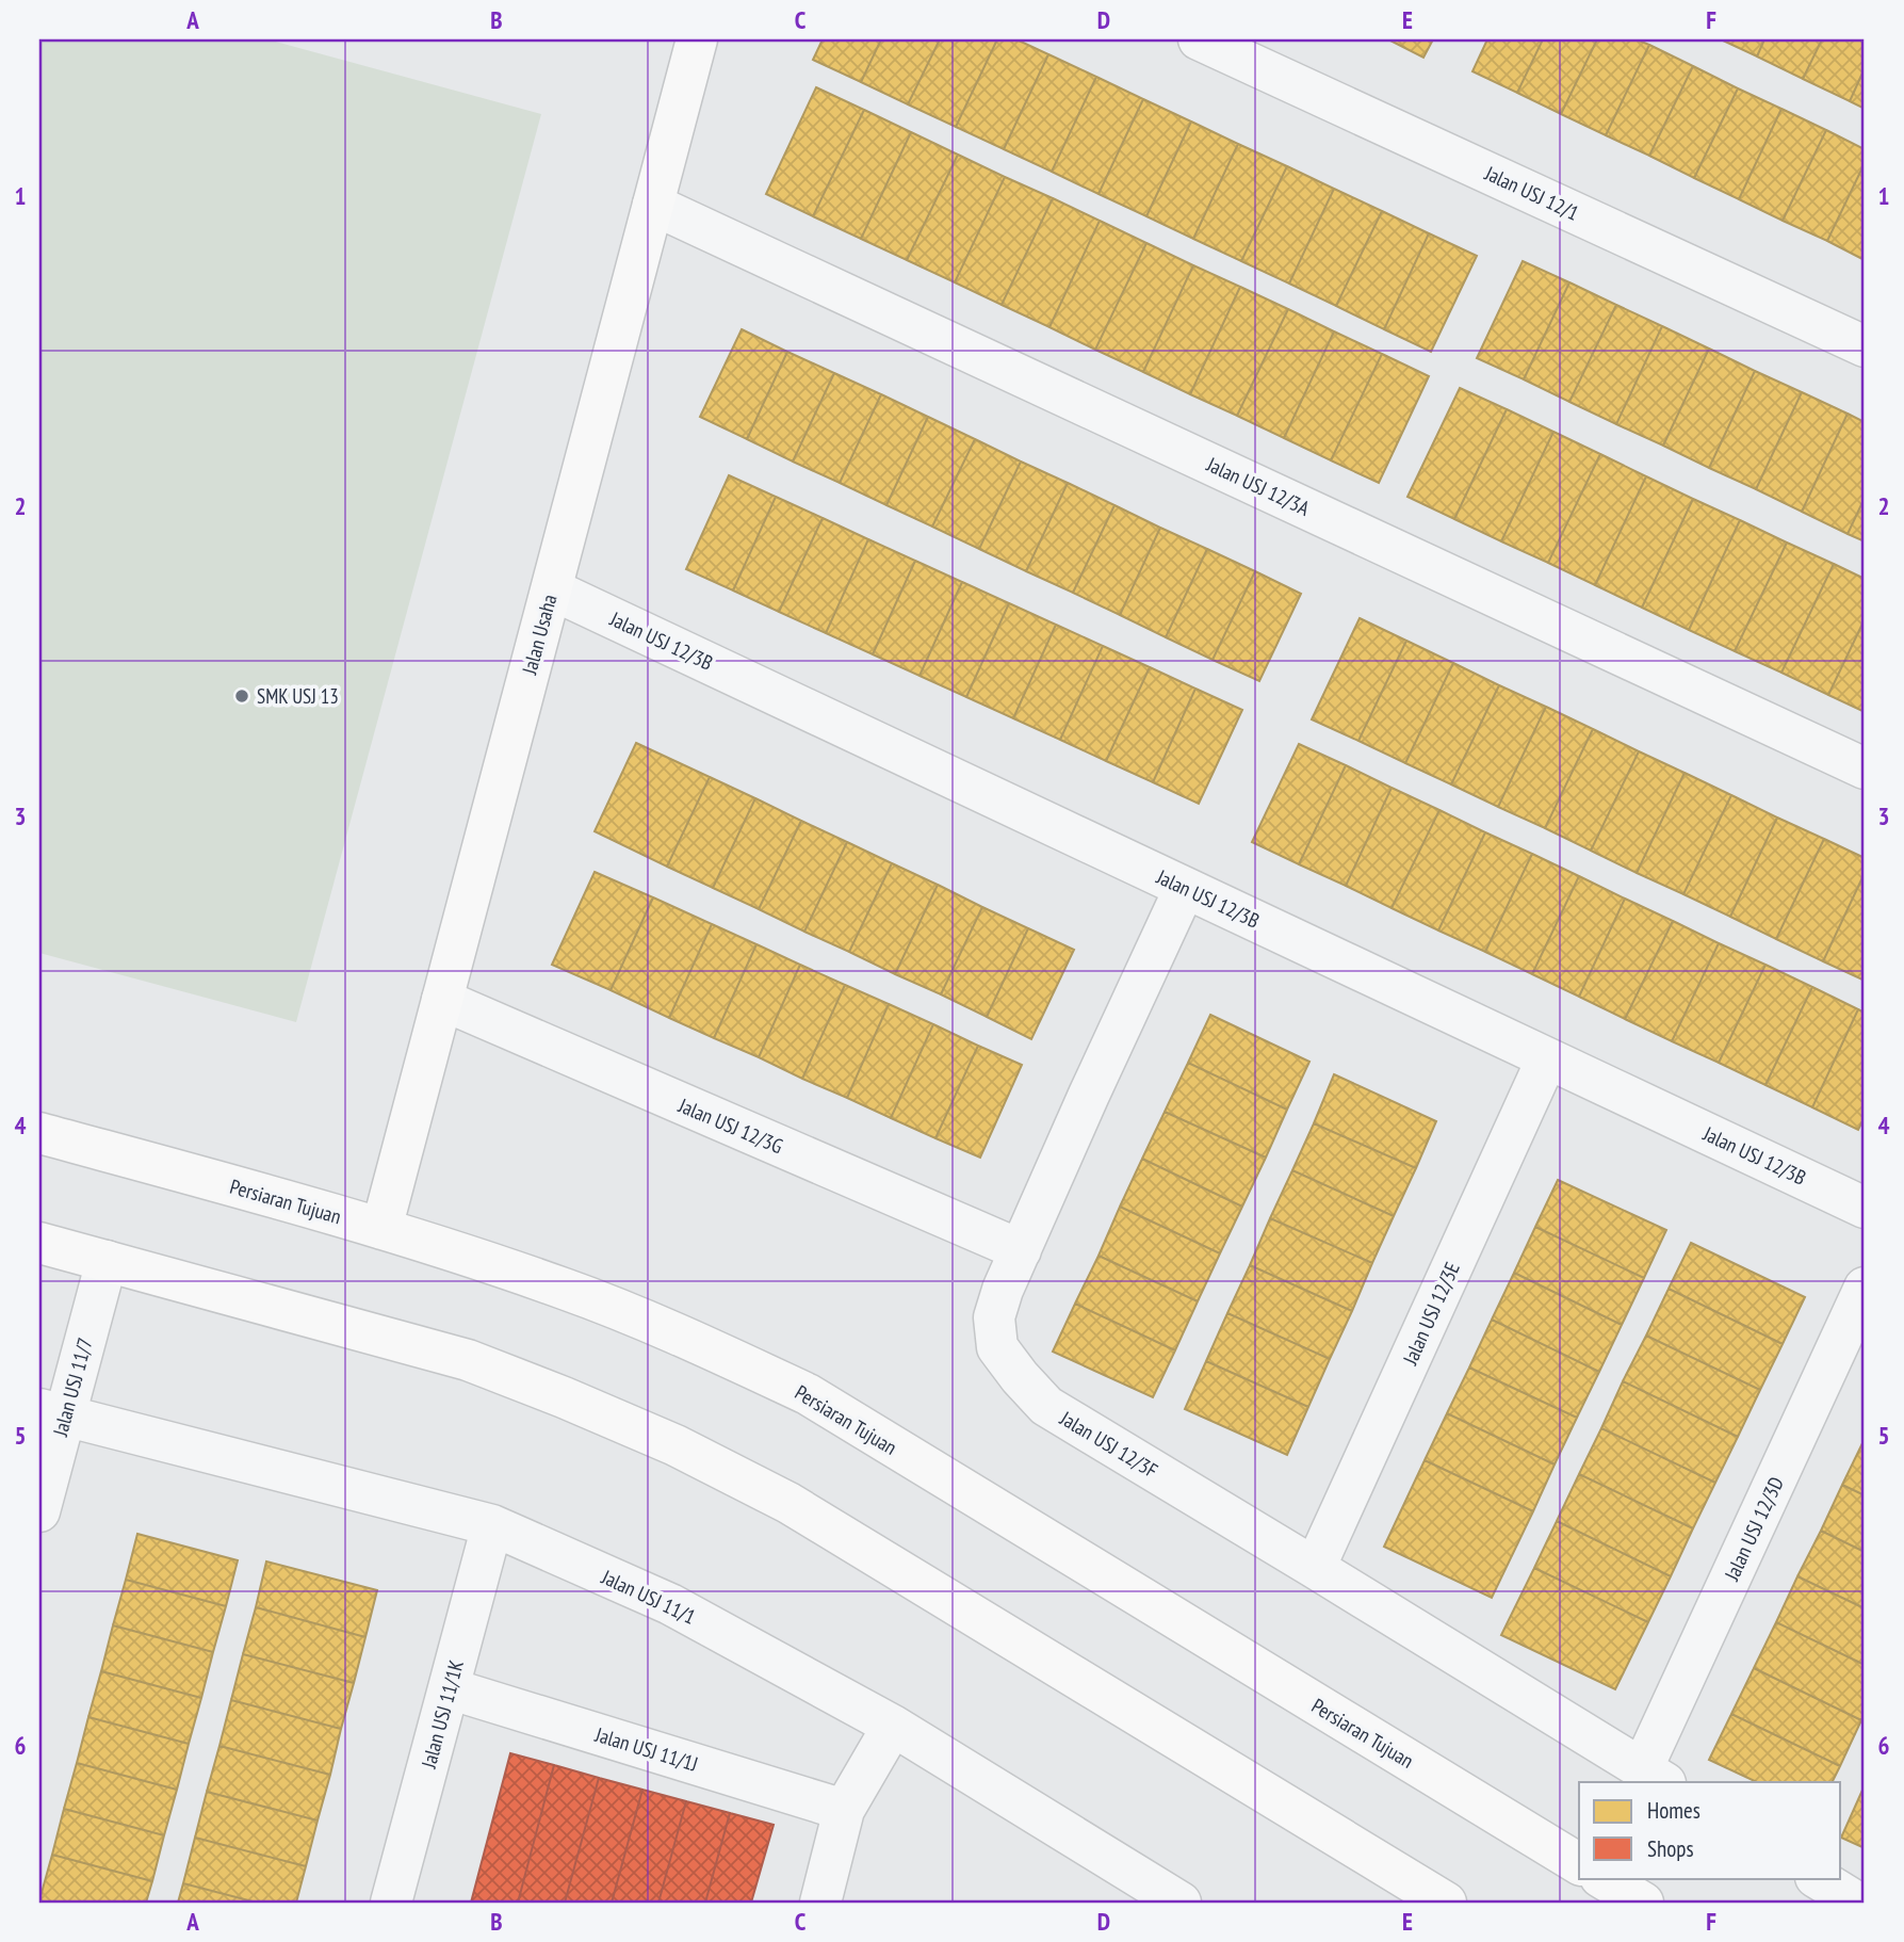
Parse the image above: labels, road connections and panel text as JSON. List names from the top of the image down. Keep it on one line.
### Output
{"streets":{"main road":["Jalan Usaha","Persiaran Tujuan"],"street":["Jalan USJ 12/1","Jalan USJ 12/3A","Jalan USJ 12/3B","Jalan USJ 12/3G","Jalan USJ 12/3E","Jalan USJ 11/7","Jalan USJ 12/3F","Jalan USJ 12/3D","Jalan USJ 11/1","Jalan USJ 11/1K","Jalan USJ 11/1J"]},"crossings":[["Jalan USJ 12/3A","Jalan Usaha"],["Jalan Usaha","Jalan USJ 12/3B"],["Jalan Usaha","Jalan USJ 12/3G"],["Jalan Usaha","Persiaran Tujuan"],["Jalan USJ 12/3B","Jalan USJ 12/3E"],["Jalan USJ 12/3B","Jalan USJ 12/3F"],["Jalan USJ 12/3G","Jalan USJ 12/3F"],["Jalan USJ 12/3E","Jalan USJ 12/3F"],["Jalan USJ 11/7","Jalan USJ 11/1"],["Jalan USJ 12/3F","Jalan USJ 12/3D"],["Jalan USJ 11/1","Jalan USJ 11/1K"],["Jalan USJ 11/1K","Jalan USJ 11/1J"]],"places":["SMK USJ 13"],"legend":["Homes","Shops"],"grid":{"columns":["A","B","C","D","E","F"],"rows":["1","2","3","4","5","6"]}}
